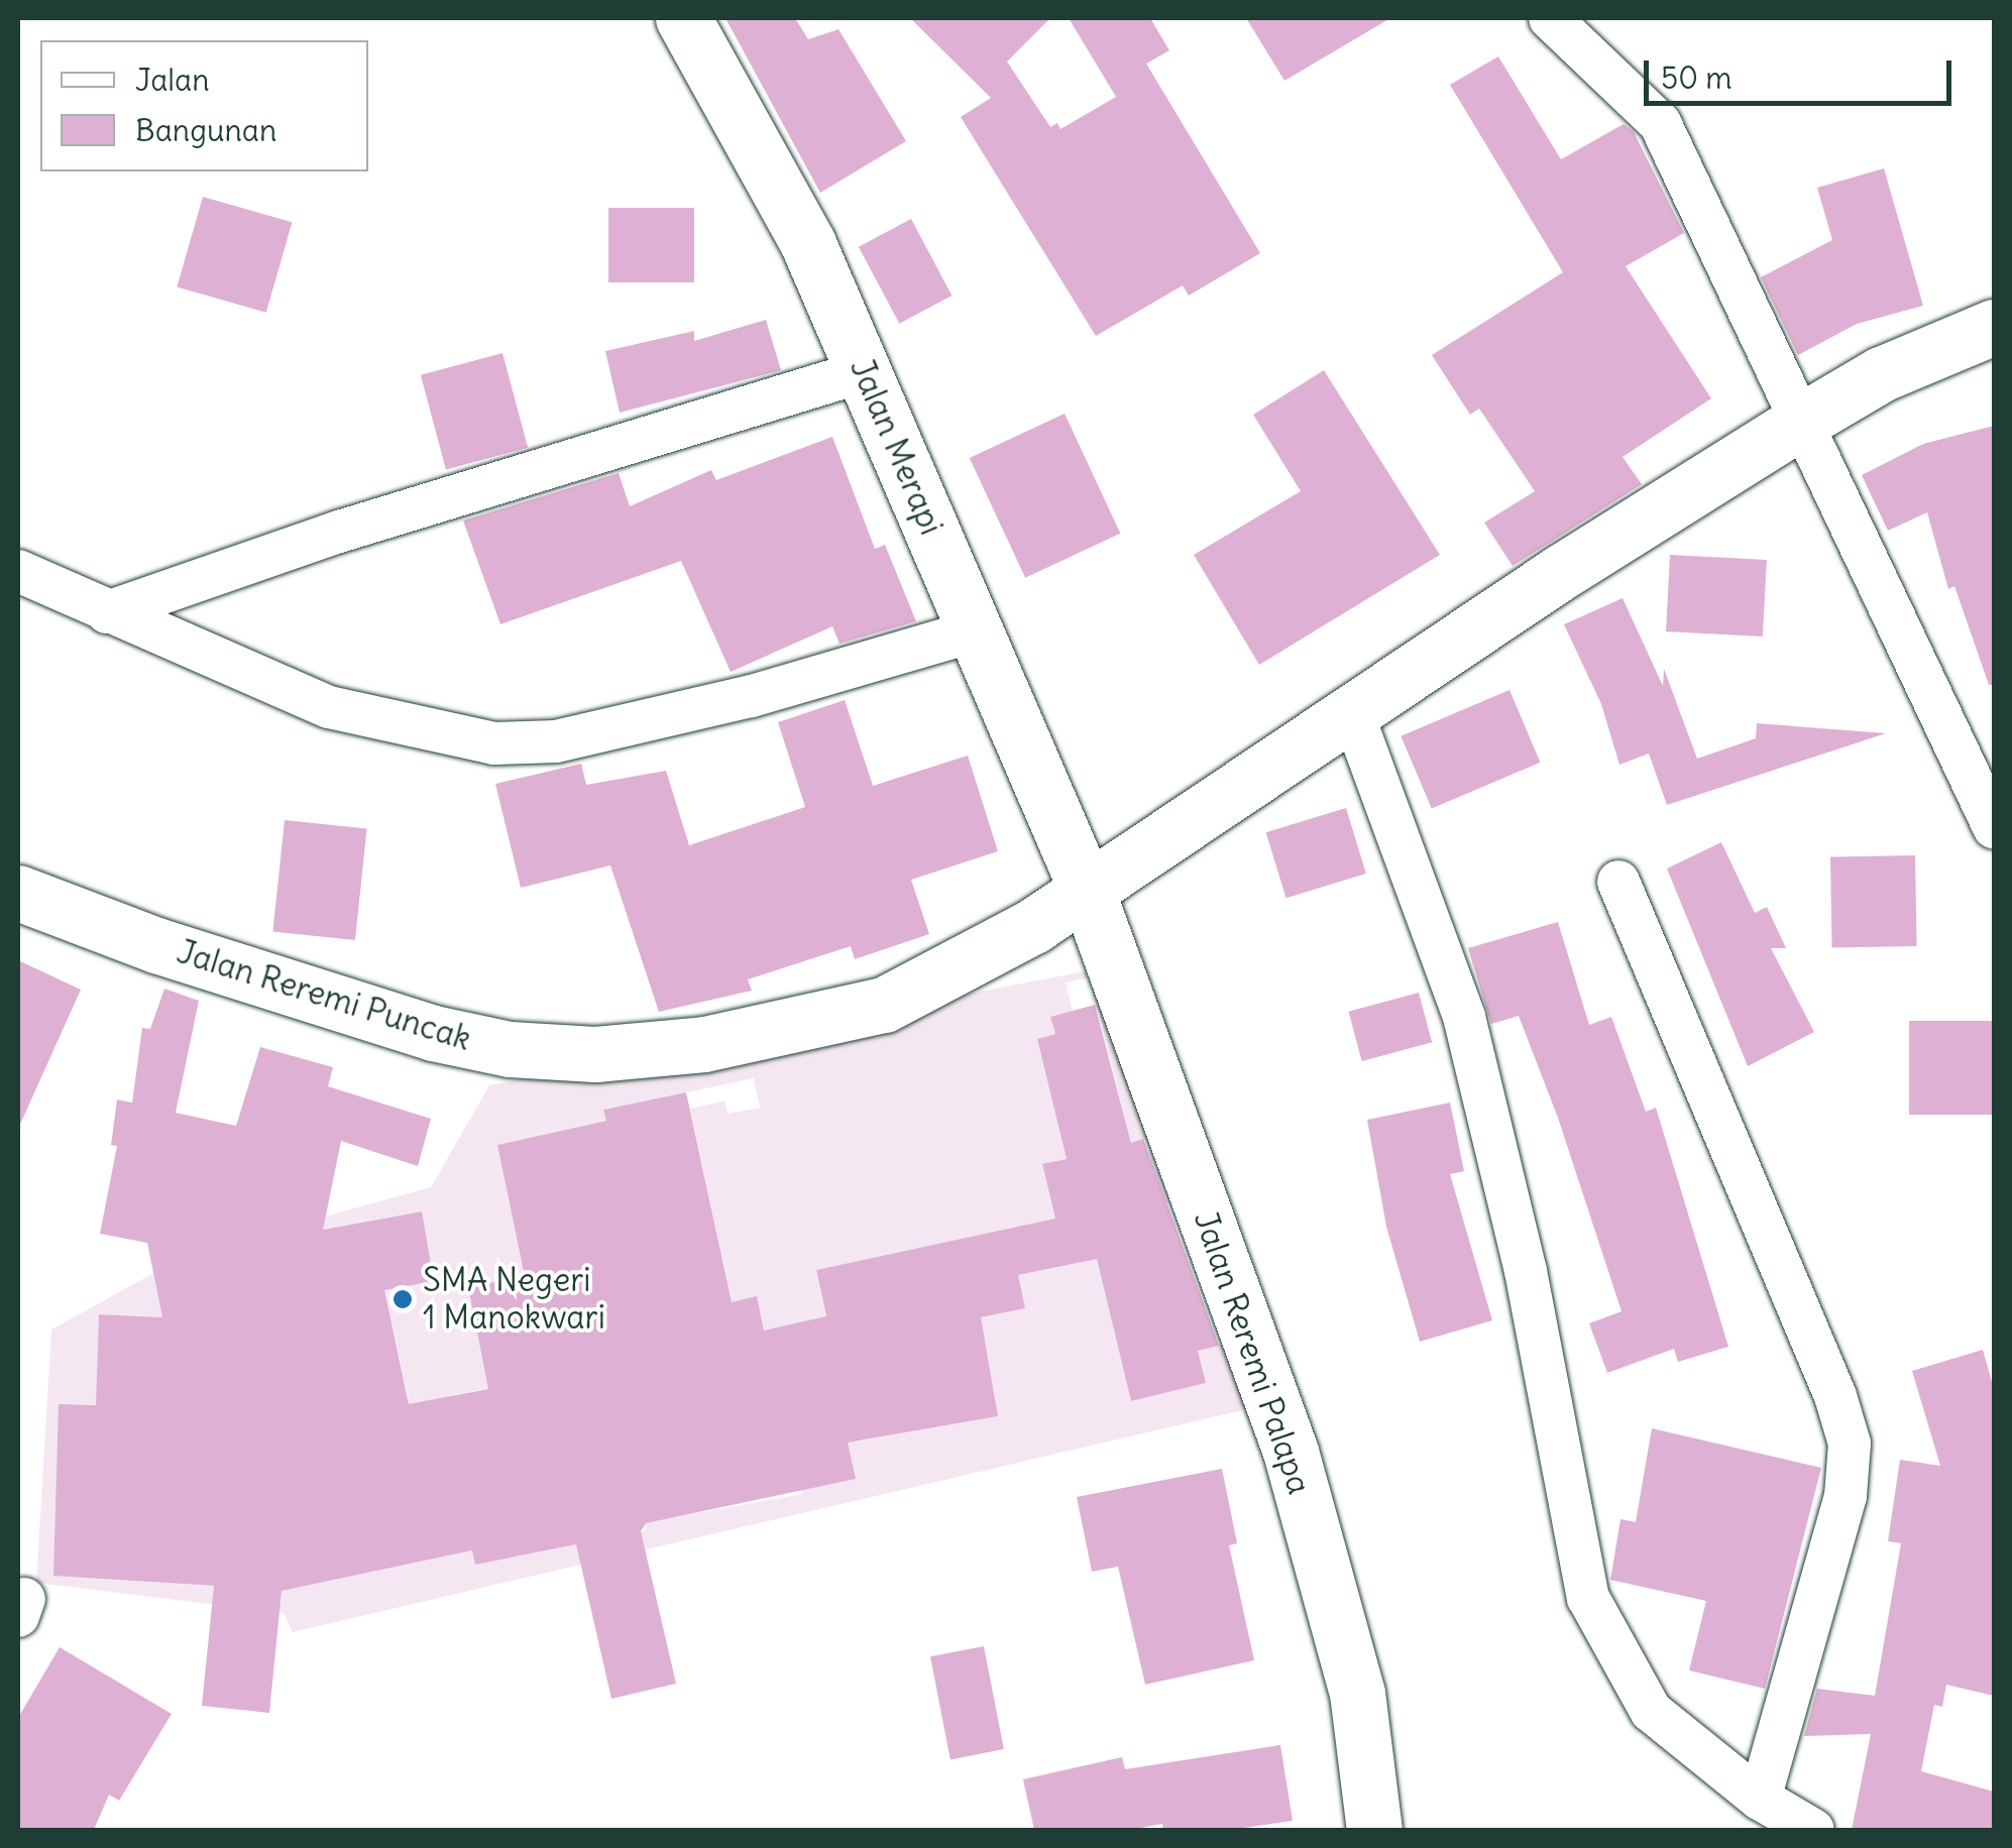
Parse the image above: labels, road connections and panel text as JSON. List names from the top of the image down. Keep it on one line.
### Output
{"streets":{"street":["Jalan Merapi","Jalan Reremi Puncak","Jalan Reremi Palapa"]},"crossings":[["Jalan Merapi","Jalan Reremi Puncak"],["Jalan Merapi","Jalan Reremi Palapa"],["Jalan Reremi Puncak","Jalan Reremi Palapa"]],"places":["SMA Negeri 1 Manokwari"],"legend":["Jalan","Bangunan"],"scale_bar":"50 m"}
